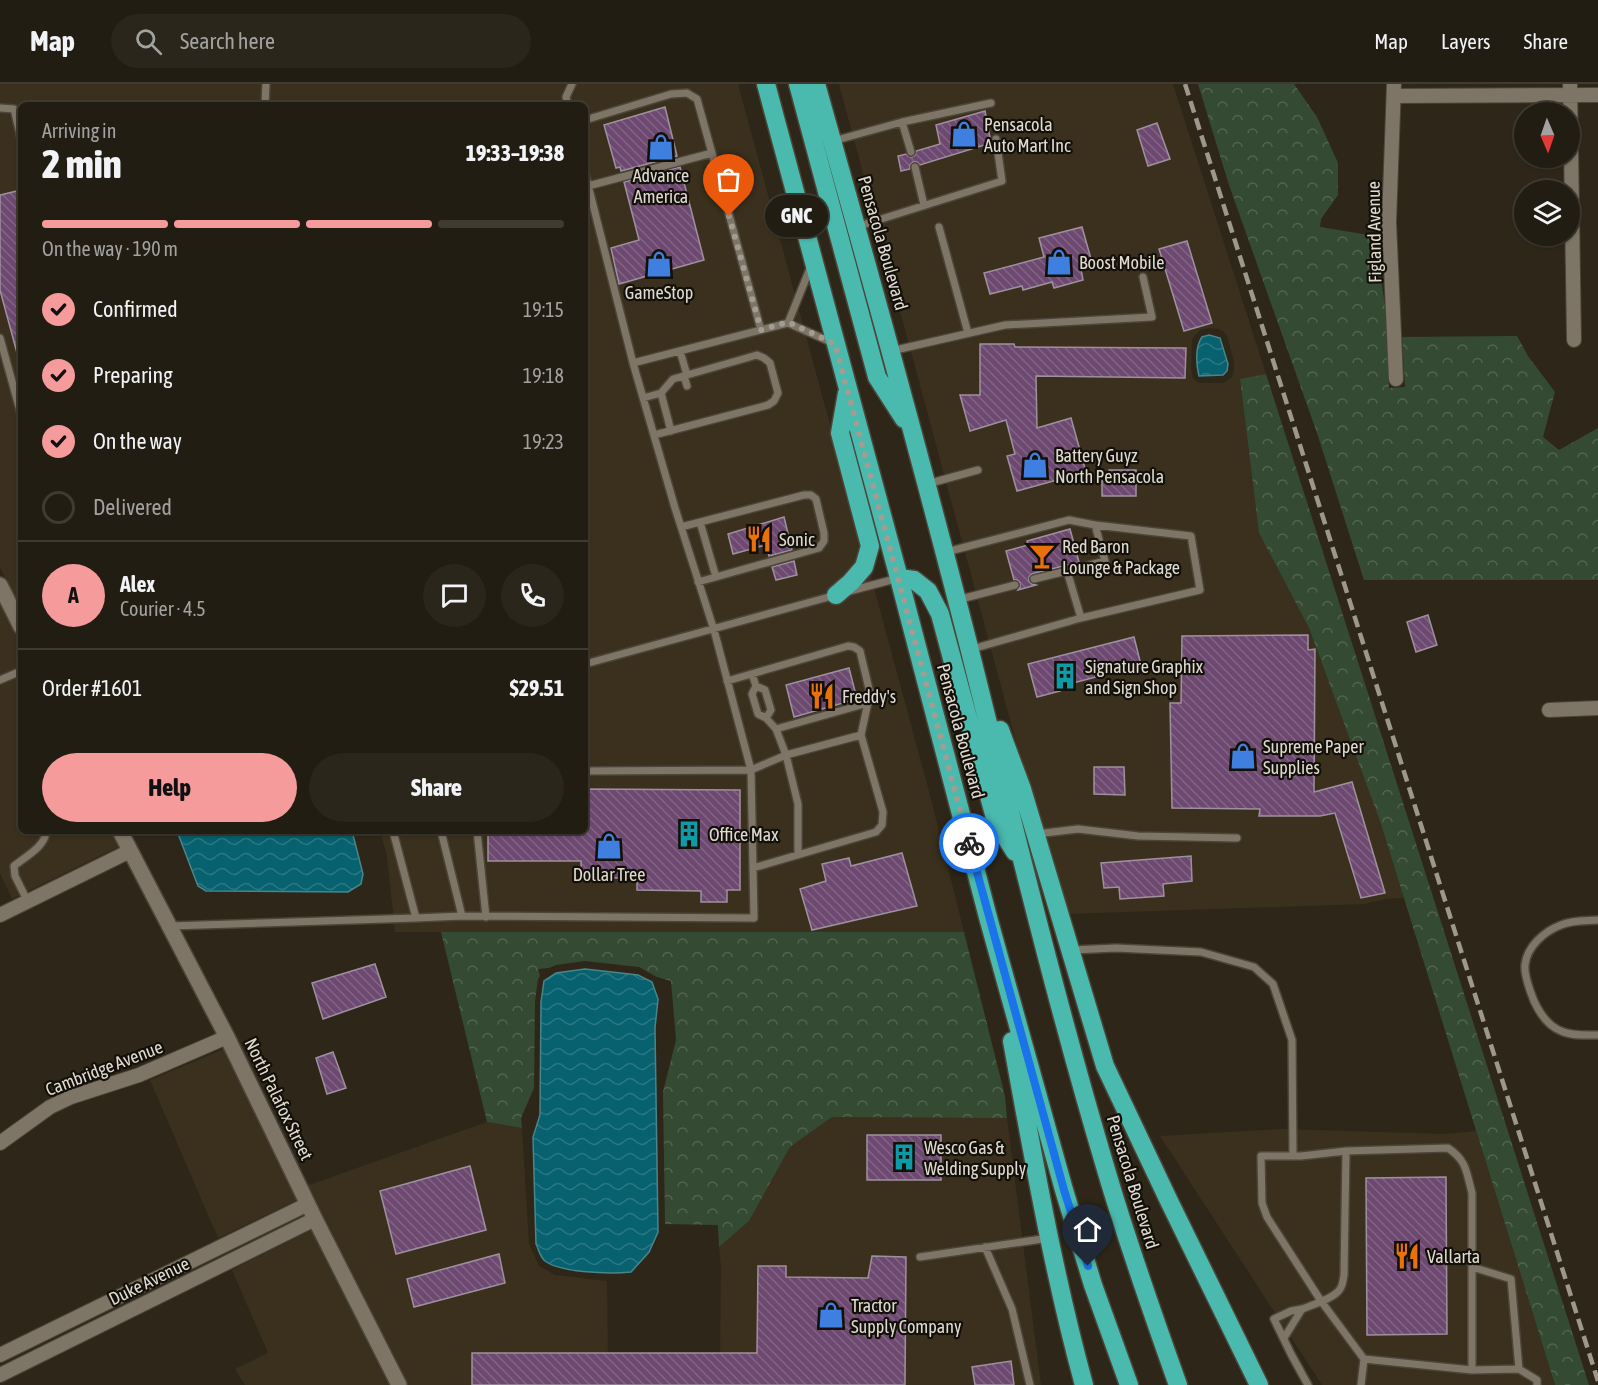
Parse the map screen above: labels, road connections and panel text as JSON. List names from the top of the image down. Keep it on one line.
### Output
{"streets":{"highway":["Pensacola Boulevard"],"main road":["North Palafox Street"],"street":["Figland Avenue","Cambridge Avenue","Duke Avenue"]},"crossings":[["Cambridge Avenue","North Palafox Street"],["North Palafox Street","Duke Avenue"]],"places":{"shop":["Pensacola Auto Mart Inc","Advance America","Boost Mobile","GameStop","Battery Guyz North Pensacola","Supreme Paper Supplies","Dollar Tree","Tractor Supply Company"],"other":["GNC"],"restaurant":["Sonic","Freddy's","Vallarta"],"bar":["Red Baron Lounge & Package"],"building":["Signature Graphix and Sign Shop","Office Max","Wesco Gas & Welding Supply"]},"north":"bottom","page":{"header":"Map","search":"Search here","nav":["Map","Layers","Share"],"heading":["2 min","Arriving in","19:33–19:38"],"panel":["Alex","Courier · 4.5","Order #1601","$29.51"],"bubble":"GNC","bar":"On the way · 190 m","list":[["Confirmed","19:15"],["Preparing","19:18"],["On the way","19:23"],"Delivered"],"round":"A","buttons":["Help","Share"]}}
